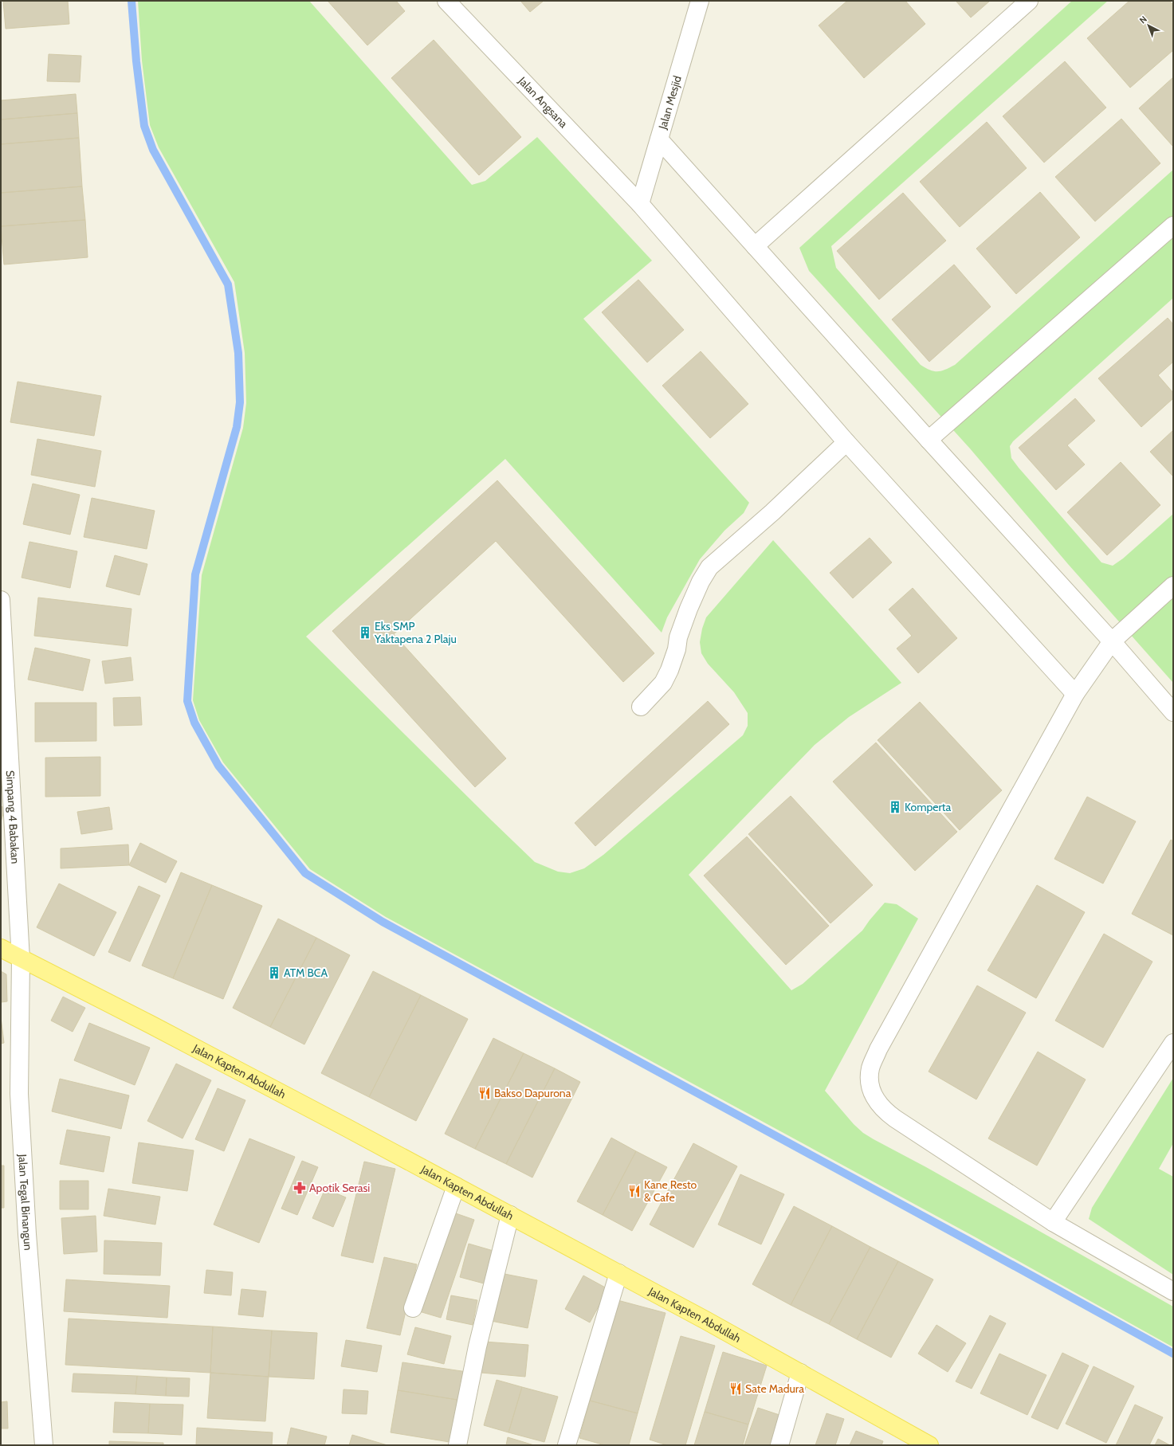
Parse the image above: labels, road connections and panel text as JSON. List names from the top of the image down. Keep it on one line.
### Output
{"streets":{"main road":["Jalan Kapten Abdullah"],"street":["Jalan Angsana","Jalan Mesjid","Simpang 4 Babakan","Jalan Tegal Binangun"]},"crossings":[["Jalan Angsana","Jalan Mesjid"],["Simpang 4 Babakan","Jalan Kapten Abdullah"],["Simpang 4 Babakan","Jalan Tegal Binangun"],["Jalan Kapten Abdullah","Jalan Tegal Binangun"]],"places":{"building":["Eks SMP Yaktapena 2 Plaju","Komperta","ATM BCA"],"restaurant":["Bakso Dapurona","Kane Resto & Cafe","Sate Madura"],"pharmacy":["Apotik Serasi"]},"north":"top left"}
